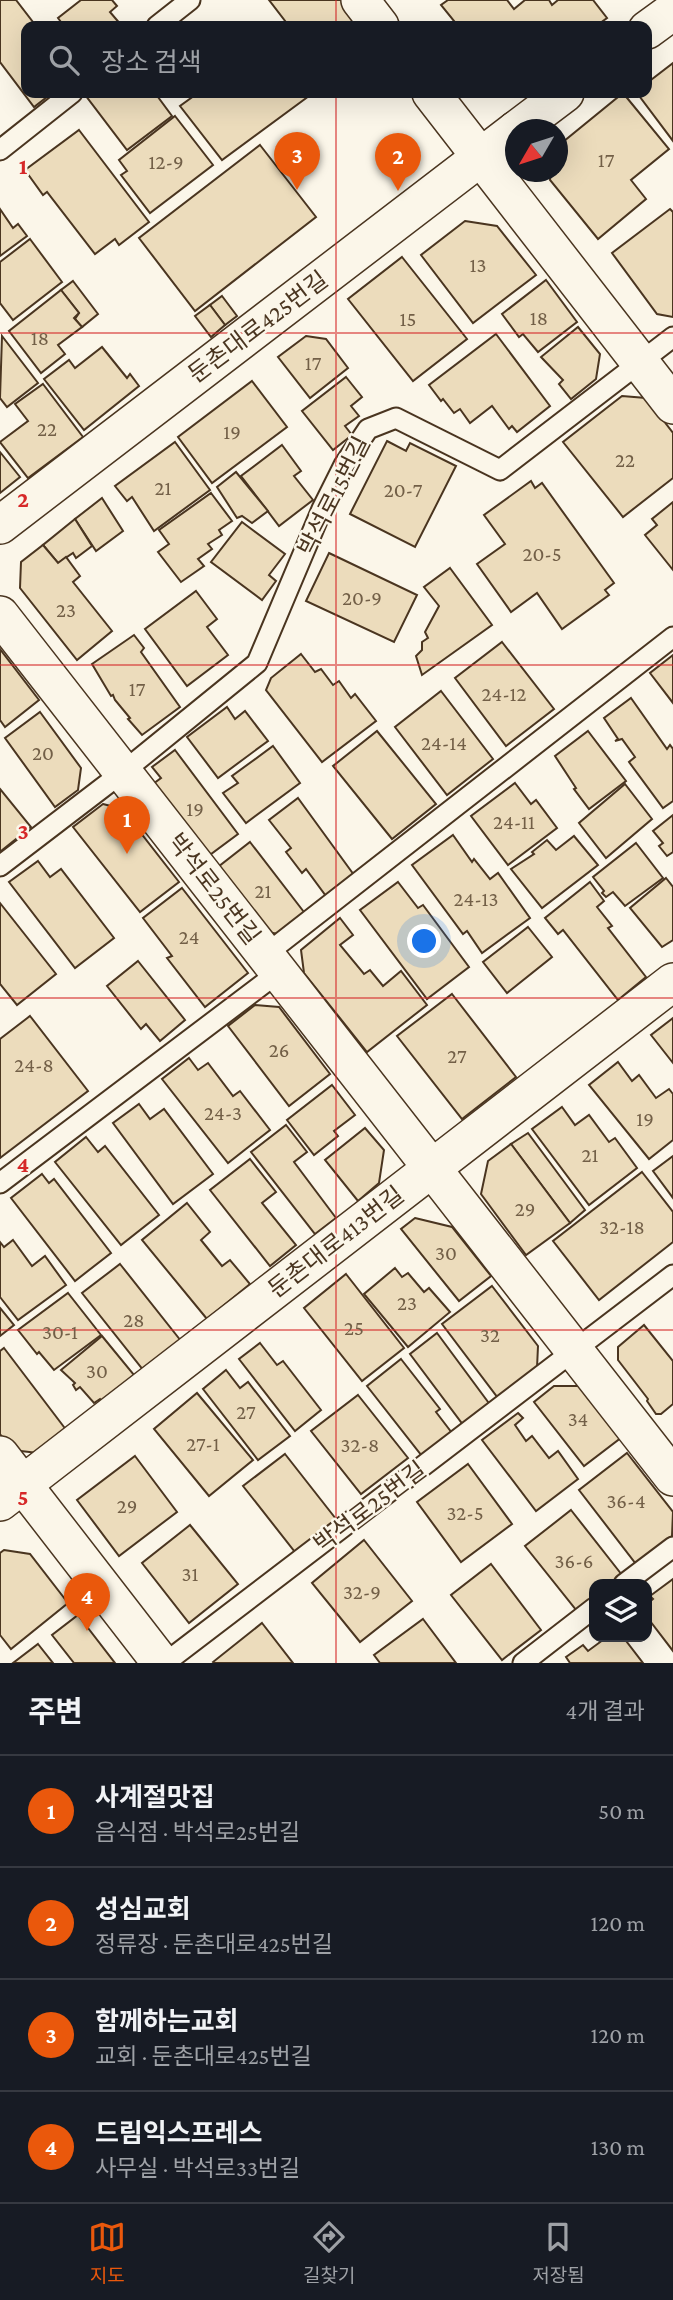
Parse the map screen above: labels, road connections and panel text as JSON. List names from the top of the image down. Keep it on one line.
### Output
{"streets":{"street":["둔촌대로425번길","박석로25번길","둔촌대로413번길"],"lane":["박석로15번길"]},"crossings":[["박석로15번길","박석로25번길"],["박석로25번길","둔촌대로413번길"]],"house_numbers":["17","12-9","13","18","15","18","17","22","19","22","21","20-7","20-5","20-9","23","17","24-12","24-14","20","19","24-11","21","24-13","24","26","27","24-8","24-3","19","21","29","32-18","30","23","28","25","30-1","32","30","27","34","27-1","32-8","36-4","29","32-5","36-6","31","32-9"],"north":"bottom left","page":{"search":"장소 검색","pins":["3","2","1","4"],"heading":["주변","4개 결과"],"list":[{"mark":"1","name":"사계절맛집","note":"음식점 · 박석로25번길","value":"50 m"},{"mark":"2","name":"성심교회","note":"정류장 · 둔촌대로425번길","value":"120 m"},{"mark":"3","name":"함께하는교회","note":"교회 · 둔촌대로425번길","value":"120 m"},{"mark":"4","name":"드림익스프레스","note":"사무실 · 박석로33번길","value":"130 m"}],"nav":["지도","길찾기","저장됨"]},"grid":{"rows":["1","2","3","4","5"]}}
